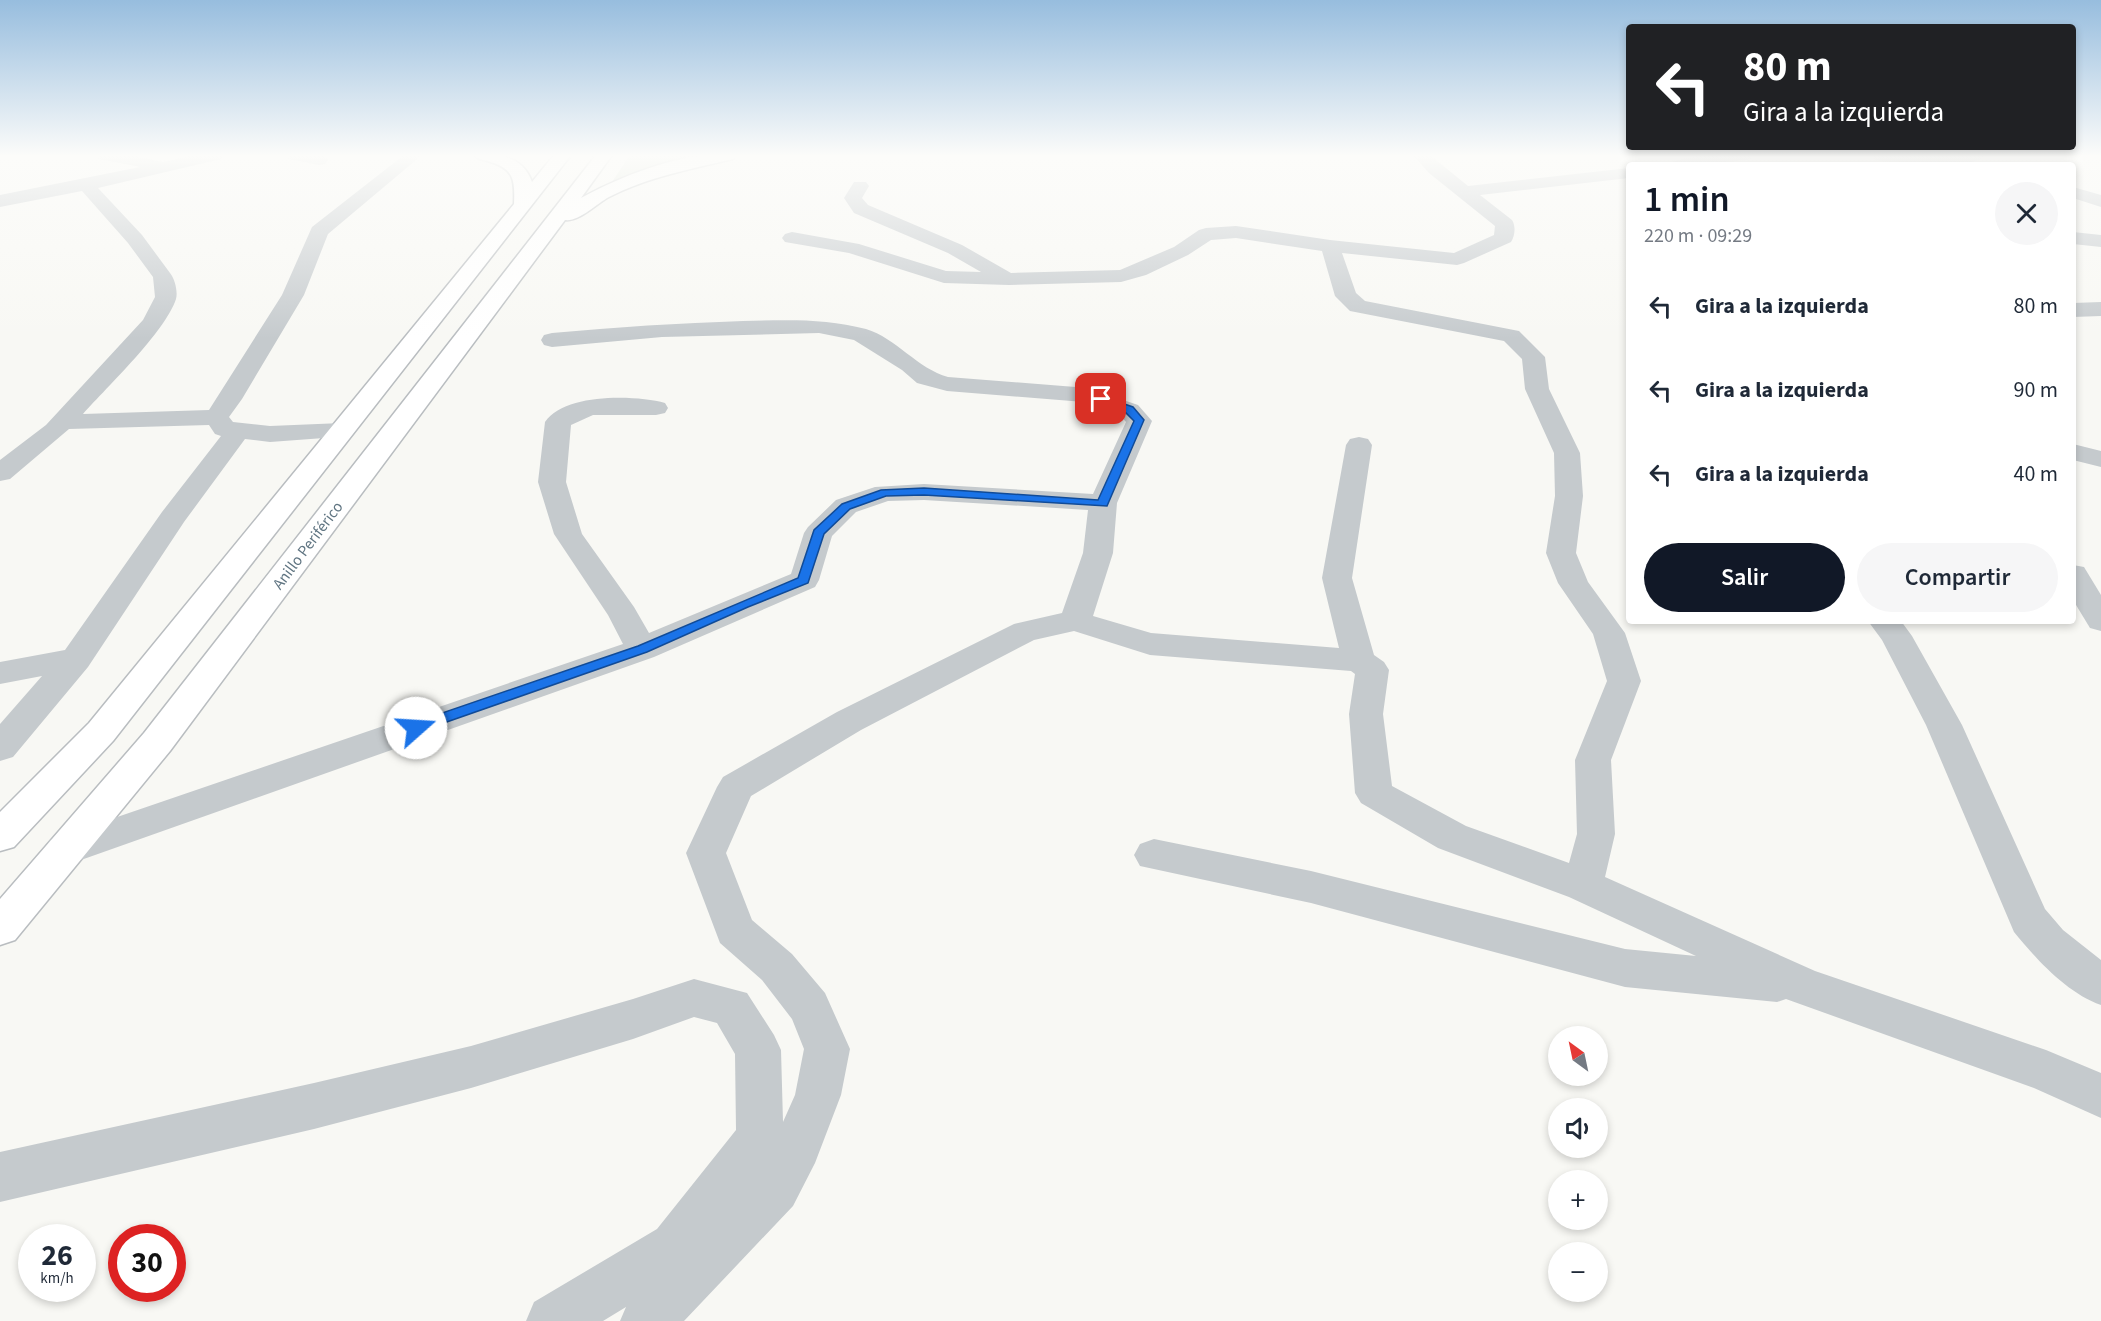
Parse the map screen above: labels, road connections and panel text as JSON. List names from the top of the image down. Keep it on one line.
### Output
{"streets":{"highway":["Anillo Periférico"]},"north":"top left","page":{"turn":["80 m","Gira a la izquierda"],"heading":["1 min","220 m · 09:29"],"list":[{"name":"Gira a la izquierda","value":"80 m"},{"name":"Gira a la izquierda","value":"90 m"},{"name":"Gira a la izquierda","value":"40 m"}],"buttons":["Salir","Compartir"],"map_buttons":["+","−"],"speed":"26 km/h","limit":"30"}}
